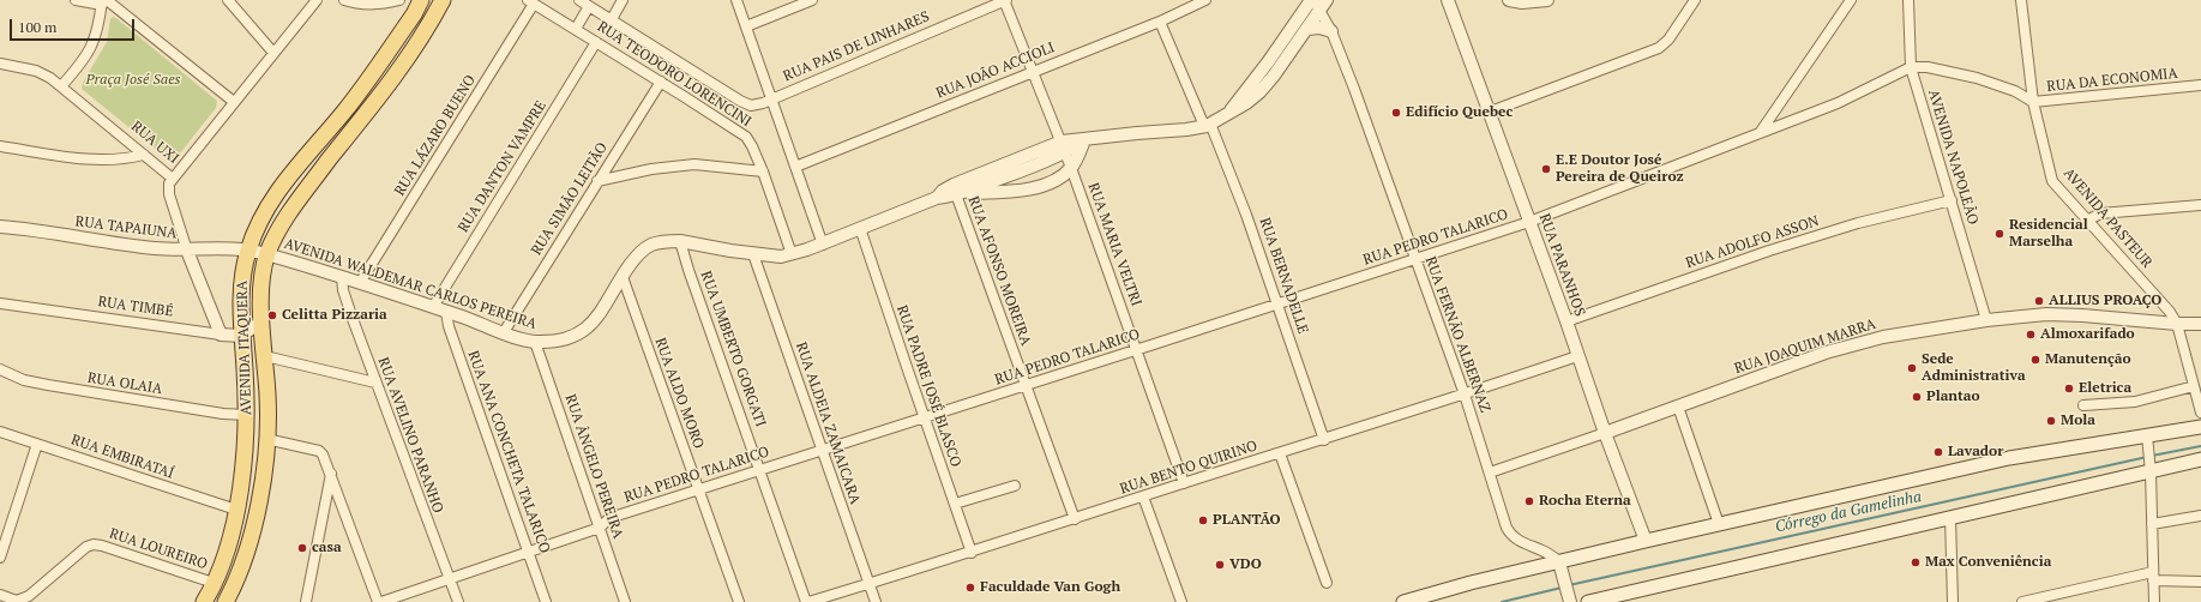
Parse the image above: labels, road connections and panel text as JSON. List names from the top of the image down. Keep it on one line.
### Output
{"streets":{"main road":["AVENIDA ITAQUERA"],"street":["RUA PAIS DE LINHARES","RUA JOÃO ACCIOLI","RUA TEODORO LORENCINI","RUA DA ECONOMIA","RUA LÁZARO BUENO","RUA UXI","AVENIDA NAPOLEÃO","RUA DANTON VAMPRE","RUA SIMÃO LEITÃO","AVENIDA PASTEUR","RUA TAPAIUNA","RUA PEDRO TALARICO","RUA ADOLFO ASSON","RUA MARIA VELTRI","RUA PARANHOS","RUA AFONSO MOREIRA","RUA BERNADELLE","AVENIDA WALDEMAR CARLOS PEREIRA","RUA TIMBÉ","RUA FERNÃO ALBERNAZ","RUA JOAQUIM MARRA","RUA UMBERTO GORGATI","RUA OLAIA","RUA PADRE JOSÉ BLASCO","RUA ALDO MORO","RUA ALDEIA ZAMAICARA","RUA AVELINO PARANHO","RUA ANA CONCHETA TALARICO","RUA EMBIRATAÍ","RUA ÂNGELO PEREIRA","RUA BENTO QUIRINO","RUA LOUREIRO"]},"crossings":[["RUA PAIS DE LINHARES","RUA TEODORO LORENCINI"],["RUA PAIS DE LINHARES","RUA MARIA VELTRI"],["RUA JOÃO ACCIOLI","RUA TEODORO LORENCINI"],["RUA JOÃO ACCIOLI","RUA MARIA VELTRI"],["RUA JOÃO ACCIOLI","RUA BERNADELLE"],["RUA TEODORO LORENCINI","RUA LÁZARO BUENO"],["RUA TEODORO LORENCINI","RUA DANTON VAMPRE"],["RUA TEODORO LORENCINI","RUA SIMÃO LEITÃO"],["RUA TEODORO LORENCINI","AVENIDA WALDEMAR CARLOS PEREIRA"],["RUA DA ECONOMIA","AVENIDA NAPOLEÃO"],["RUA DA ECONOMIA","AVENIDA PASTEUR"],["RUA DA ECONOMIA","RUA PEDRO TALARICO"],["RUA LÁZARO BUENO","AVENIDA WALDEMAR CARLOS PEREIRA"],["RUA UXI","RUA TAPAIUNA"],["RUA UXI","RUA TIMBÉ"],["AVENIDA NAPOLEÃO","RUA ADOLFO ASSON"],["AVENIDA NAPOLEÃO","RUA JOAQUIM MARRA"],["RUA DANTON VAMPRE","AVENIDA WALDEMAR CARLOS PEREIRA"],["RUA SIMÃO LEITÃO","AVENIDA WALDEMAR CARLOS PEREIRA"],["AVENIDA PASTEUR","RUA JOAQUIM MARRA"],["RUA TAPAIUNA","AVENIDA WALDEMAR CARLOS PEREIRA"],["RUA TAPAIUNA","AVENIDA ITAQUERA"],["RUA PEDRO TALARICO","RUA MARIA VELTRI"],["RUA PEDRO TALARICO","RUA PARANHOS"],["RUA PEDRO TALARICO","RUA AFONSO MOREIRA"],["RUA PEDRO TALARICO","RUA BERNADELLE"],["RUA PEDRO TALARICO","RUA FERNÃO ALBERNAZ"],["RUA PEDRO TALARICO","RUA UMBERTO GORGATI"],["RUA PEDRO TALARICO","RUA PADRE JOSÉ BLASCO"],["RUA PEDRO TALARICO","RUA ALDO MORO"],["RUA PEDRO TALARICO","RUA ALDEIA ZAMAICARA"],["RUA PEDRO TALARICO","RUA AVELINO PARANHO"],["RUA PEDRO TALARICO","RUA ANA CONCHETA TALARICO"],["RUA PEDRO TALARICO","RUA ÂNGELO PEREIRA"],["RUA ADOLFO ASSON","RUA PARANHOS"],["RUA MARIA VELTRI","AVENIDA WALDEMAR CARLOS PEREIRA"],["RUA MARIA VELTRI","RUA BENTO QUIRINO"],["RUA PARANHOS","RUA JOAQUIM MARRA"],["RUA PARANHOS","RUA BENTO QUIRINO"],["RUA AFONSO MOREIRA","AVENIDA WALDEMAR CARLOS PEREIRA"],["RUA AFONSO MOREIRA","RUA BENTO QUIRINO"],["RUA BERNADELLE","AVENIDA WALDEMAR CARLOS PEREIRA"],["RUA BERNADELLE","RUA BENTO QUIRINO"],["AVENIDA WALDEMAR CARLOS PEREIRA","RUA FERNÃO ALBERNAZ"],["AVENIDA WALDEMAR CARLOS PEREIRA","AVENIDA ITAQUERA"],["AVENIDA WALDEMAR CARLOS PEREIRA","RUA UMBERTO GORGATI"],["AVENIDA WALDEMAR CARLOS PEREIRA","RUA PADRE JOSÉ BLASCO"],["AVENIDA WALDEMAR CARLOS PEREIRA","RUA ALDO MORO"],["AVENIDA WALDEMAR CARLOS PEREIRA","RUA ALDEIA ZAMAICARA"],["AVENIDA WALDEMAR CARLOS PEREIRA","RUA AVELINO PARANHO"],["AVENIDA WALDEMAR CARLOS PEREIRA","RUA ANA CONCHETA TALARICO"],["AVENIDA WALDEMAR CARLOS PEREIRA","RUA ÂNGELO PEREIRA"],["RUA TIMBÉ","AVENIDA ITAQUERA"],["RUA FERNÃO ALBERNAZ","RUA JOAQUIM MARRA"],["RUA FERNÃO ALBERNAZ","RUA BENTO QUIRINO"],["AVENIDA ITAQUERA","RUA OLAIA"],["AVENIDA ITAQUERA","RUA EMBIRATAÍ"],["AVENIDA ITAQUERA","RUA LOUREIRO"],["RUA UMBERTO GORGATI","RUA BENTO QUIRINO"],["RUA PADRE JOSÉ BLASCO","RUA BENTO QUIRINO"],["RUA ALDEIA ZAMAICARA","RUA BENTO QUIRINO"]],"water":["Córrego da Gamelinha"],"parks":["Praça José Saes"],"places":["Edifício Quebec","E.E Doutor José Pereira de Queiroz","Residencial Marselha","ALLIUS PROAÇO","Celitta Pizzaria","Almoxarifado","Manutenção","Sede Administrativa","Eletrica","Plantao","Mola","Lavador","Rocha Eterna","PLANTÃO","casa","Max Conveniência","VDO","Faculdade Van Gogh"],"scale_bar":"100 m"}
